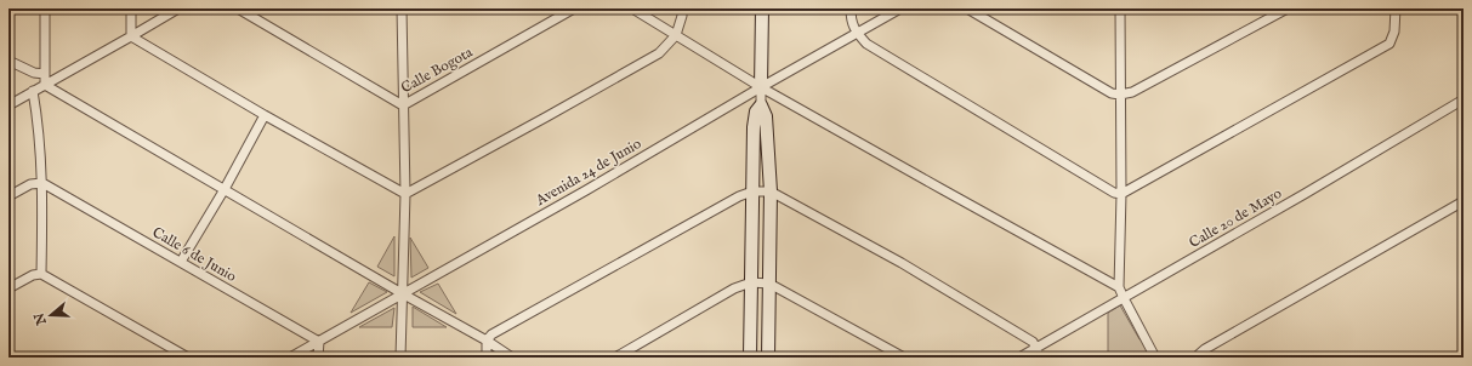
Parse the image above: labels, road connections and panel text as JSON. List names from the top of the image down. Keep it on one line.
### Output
{"streets":{"street":["Calle Bogota","Avenida 24 de Junio","Calle 20 de Mayo","Calle 6 de Junio"]},"crossings":[["Avenida 24 de Junio","Calle 6 de Junio"]],"north":"left"}
